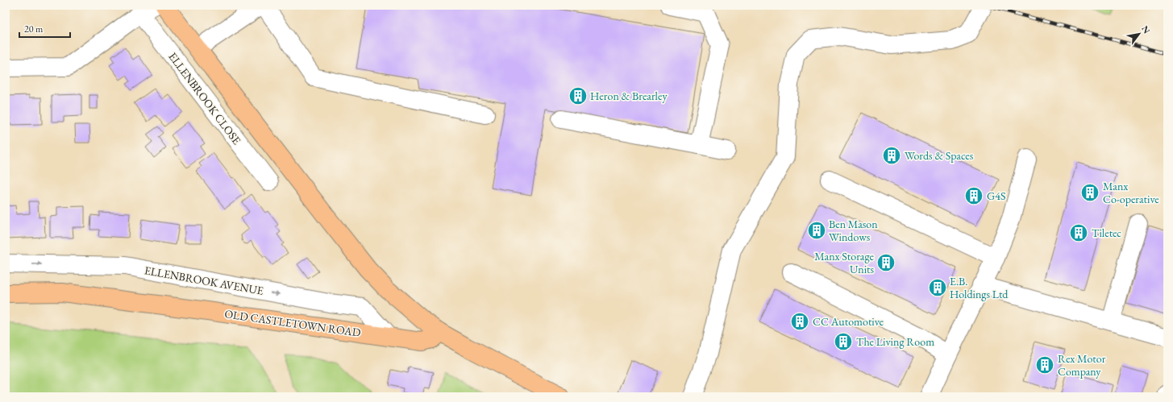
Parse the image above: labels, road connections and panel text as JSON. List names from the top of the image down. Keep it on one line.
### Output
{"streets":{"main road":["OLD CASTLETOWN ROAD"],"street":["ELLENBROOK CLOSE","ELLENBROOK AVENUE"]},"crossings":[["ELLENBROOK AVENUE","OLD CASTLETOWN ROAD"]],"one_way":["ELLENBROOK AVENUE"],"places":{"building":["Heron & Brearley","Words & Spaces","Manx Co-operative","G4S","Ben Mason Windows","Tiletec","Manx Storage Units","E.B. Holdings Ltd","CC Automotive","The Living Room","Rex Motor Company"]},"scale_bar":"20 m","north":"top right"}
